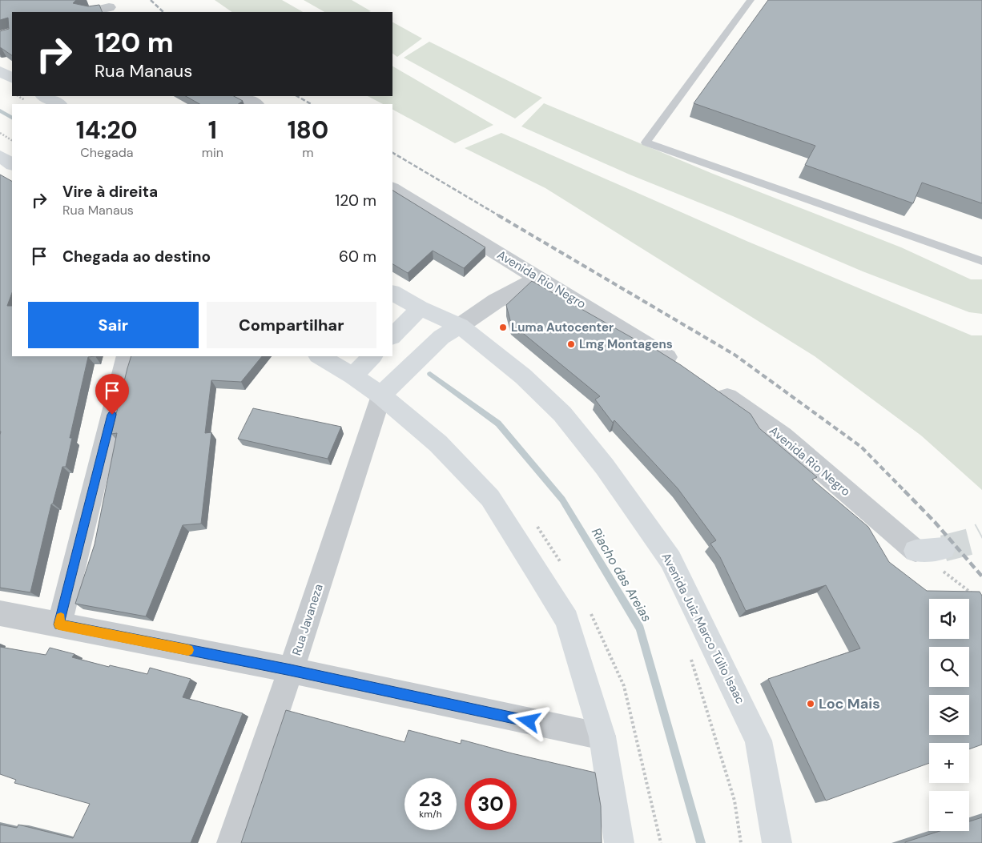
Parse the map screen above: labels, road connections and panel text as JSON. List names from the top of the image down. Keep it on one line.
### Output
{"streets":{"main road":["Avenida Juiz Marco Túlio Isaac"],"street":["Avenida Rio Negro","Rua Javaneza"]},"water":["Riacho das Areias"],"places":["Luma Autocenter","Lmg Montagens","Loc Mais"],"page":{"turn":["120 m","Rua Manaus"],"eta":["14:20","Chegada","1","min","180","m"],"list":[{"name":"Vire à direita","note":"Rua Manaus","value":"120 m"},{"name":"Chegada ao destino","value":"60 m"}],"buttons":["Sair","Compartilhar"],"map_buttons":["+","−"],"speed":"23 km/h","limit":"30"}}
